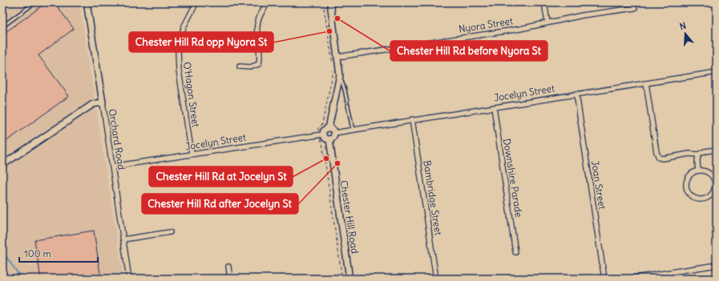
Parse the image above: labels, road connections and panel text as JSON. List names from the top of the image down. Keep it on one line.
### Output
{"streets":{"street":["Nyora Street","Jocelyn Street","O'Hagon Street","Orchard Road","Downshire Parade","Joan Street","Bambridge Street","Chester Hill Road"]},"crossings":[["Jocelyn Street","O'Hagon Street"],["Jocelyn Street","Orchard Road"],["Jocelyn Street","Downshire Parade"],["Jocelyn Street","Joan Street"],["Jocelyn Street","Bambridge Street"],["Jocelyn Street","Chester Hill Road"]],"places":["Chester Hill Rd before Nyora St","Chester Hill Rd opp Nyora St","Chester Hill Rd at Jocelyn St","Chester Hill Rd after Jocelyn St"],"scale_bar":"100 m","north":"top"}
